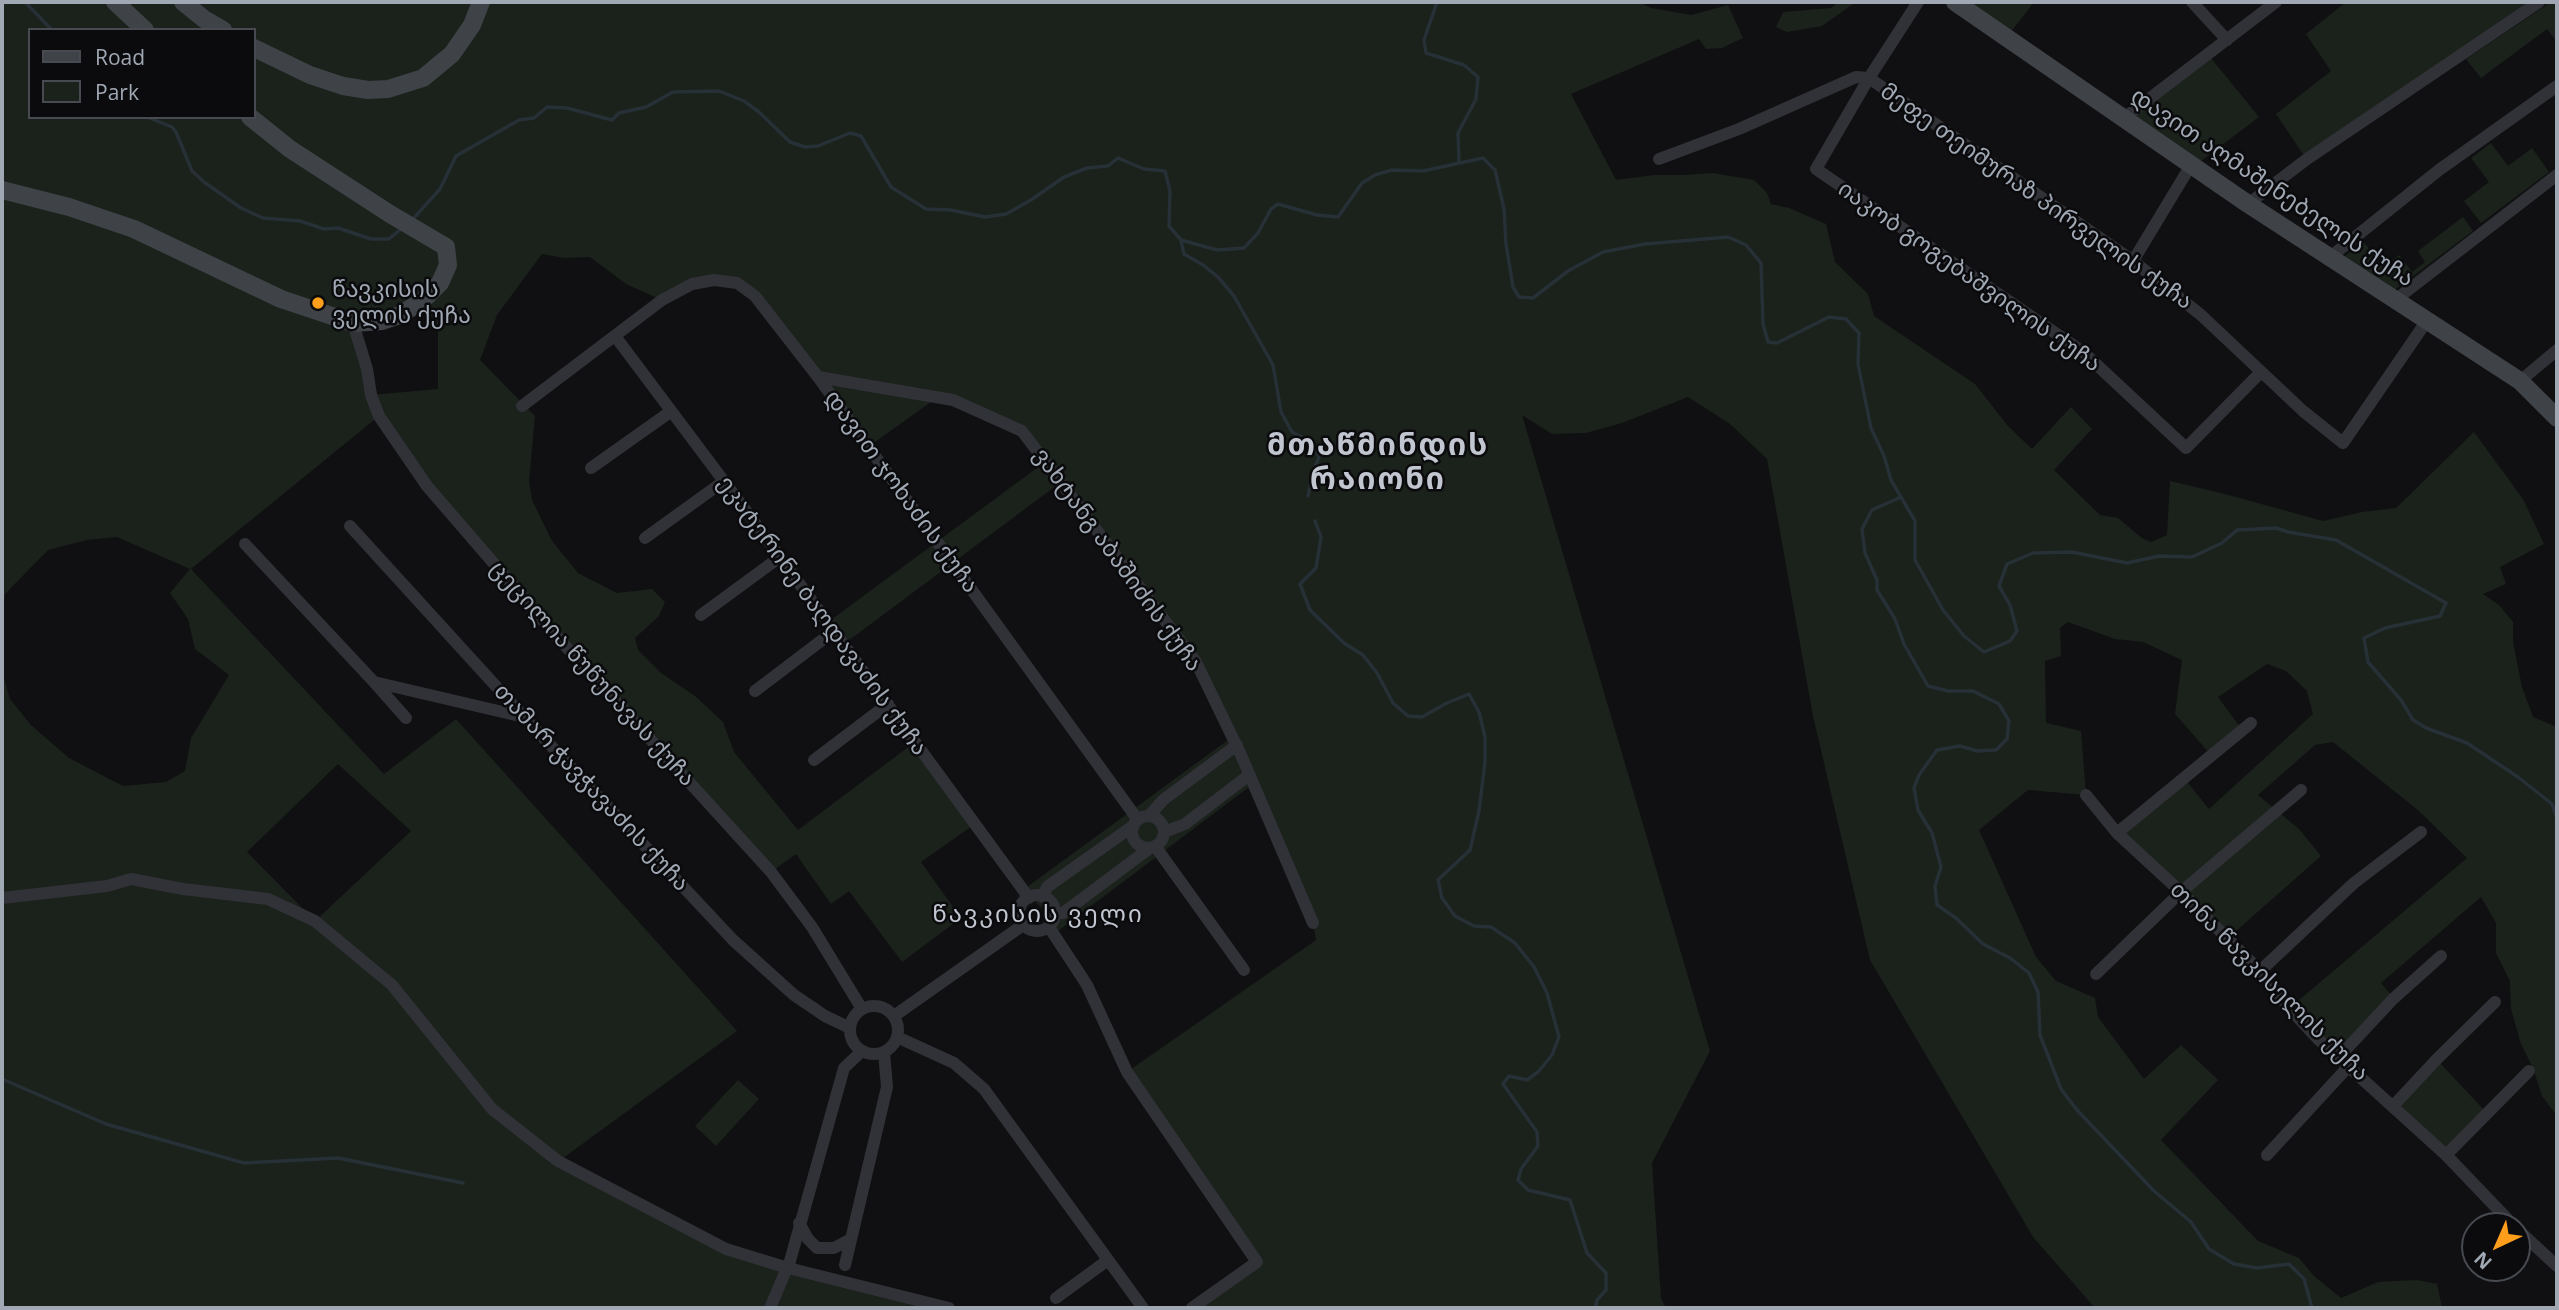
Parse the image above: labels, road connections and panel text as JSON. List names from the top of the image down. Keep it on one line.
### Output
{"streets":{"main road":["დავით აღმაშენებელის ქუჩა"],"street":["მეფე თეიმურაზ პირველის ქუჩა","იაკობ გოგებაშვილის ქუჩა","დავით ჯოხაძის ქუჩა","ვახტანგ აბაშიძის ქუჩა","ეკატერინე ბაღდავაძის ქუჩა","ცეცილია წუწუნავას ქუჩა","თამარ ჭავჭავაძის ქუჩა","თინა წავკისელის ქუჩა"]},"crossings":[["დავით აღმაშენებელის ქუჩა","მეფე თეიმურაზ პირველის ქუჩა"],["მეფე თეიმურაზ პირველის ქუჩა","იაკობ გოგებაშვილის ქუჩა"],["დავით ჯოხაძის ქუჩა","ვახტანგ აბაშიძის ქუჩა"],["დავით ჯოხაძის ქუჩა","ეკატერინე ბაღდავაძის ქუჩა"],["ცეცილია წუწუნავას ქუჩა","თამარ ჭავჭავაძის ქუჩა"]],"districts":["მთაწმინდის რაიონი","წავკისის ველი"],"places":["წავკისის ველის ქუჩა"],"legend":["Road","Park"],"north":"bottom left"}
